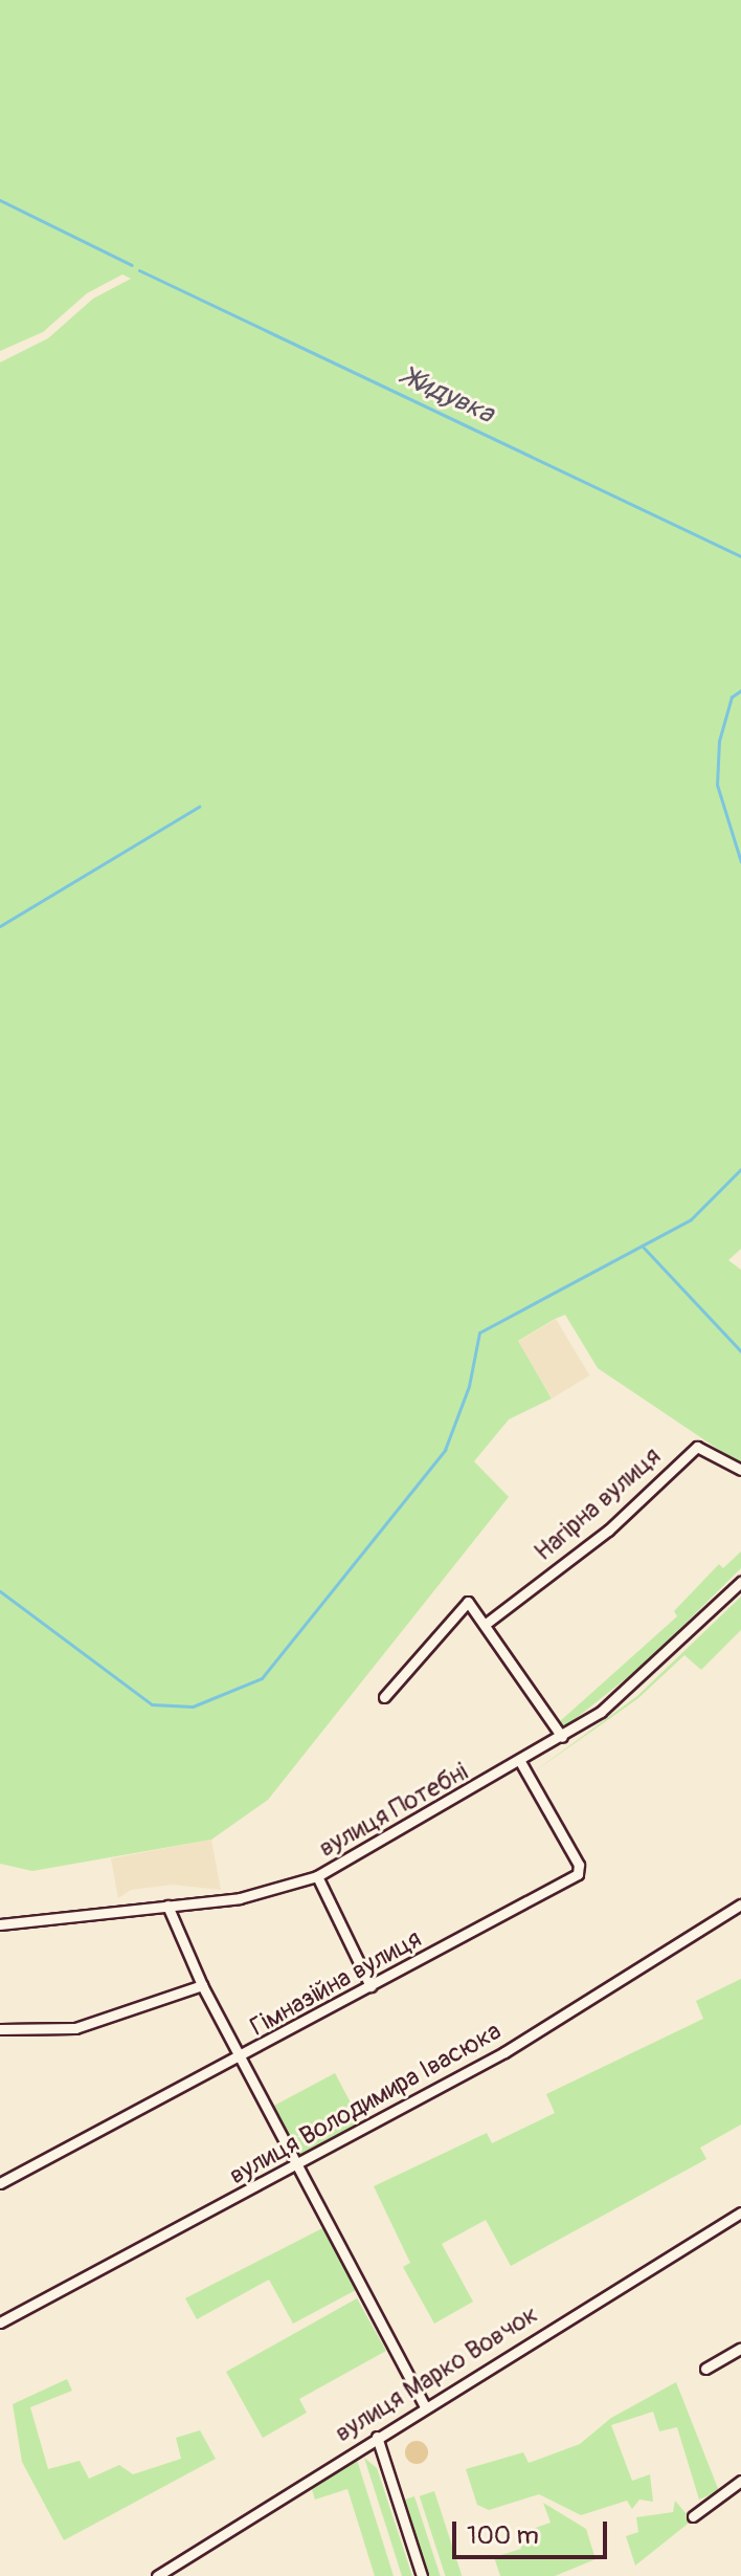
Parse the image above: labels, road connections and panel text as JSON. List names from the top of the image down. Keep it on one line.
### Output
{"streets":{"street":["Нагірна вулиця","вулиця Потебні","Гімназійна вулиця","вулиця Володимира Івасюка","вулиця Марко Вовчок"]},"crossings":[["вулиця Потебні","Гімназійна вулиця"]],"water":["Жидувка"],"scale_bar":"100 m"}
